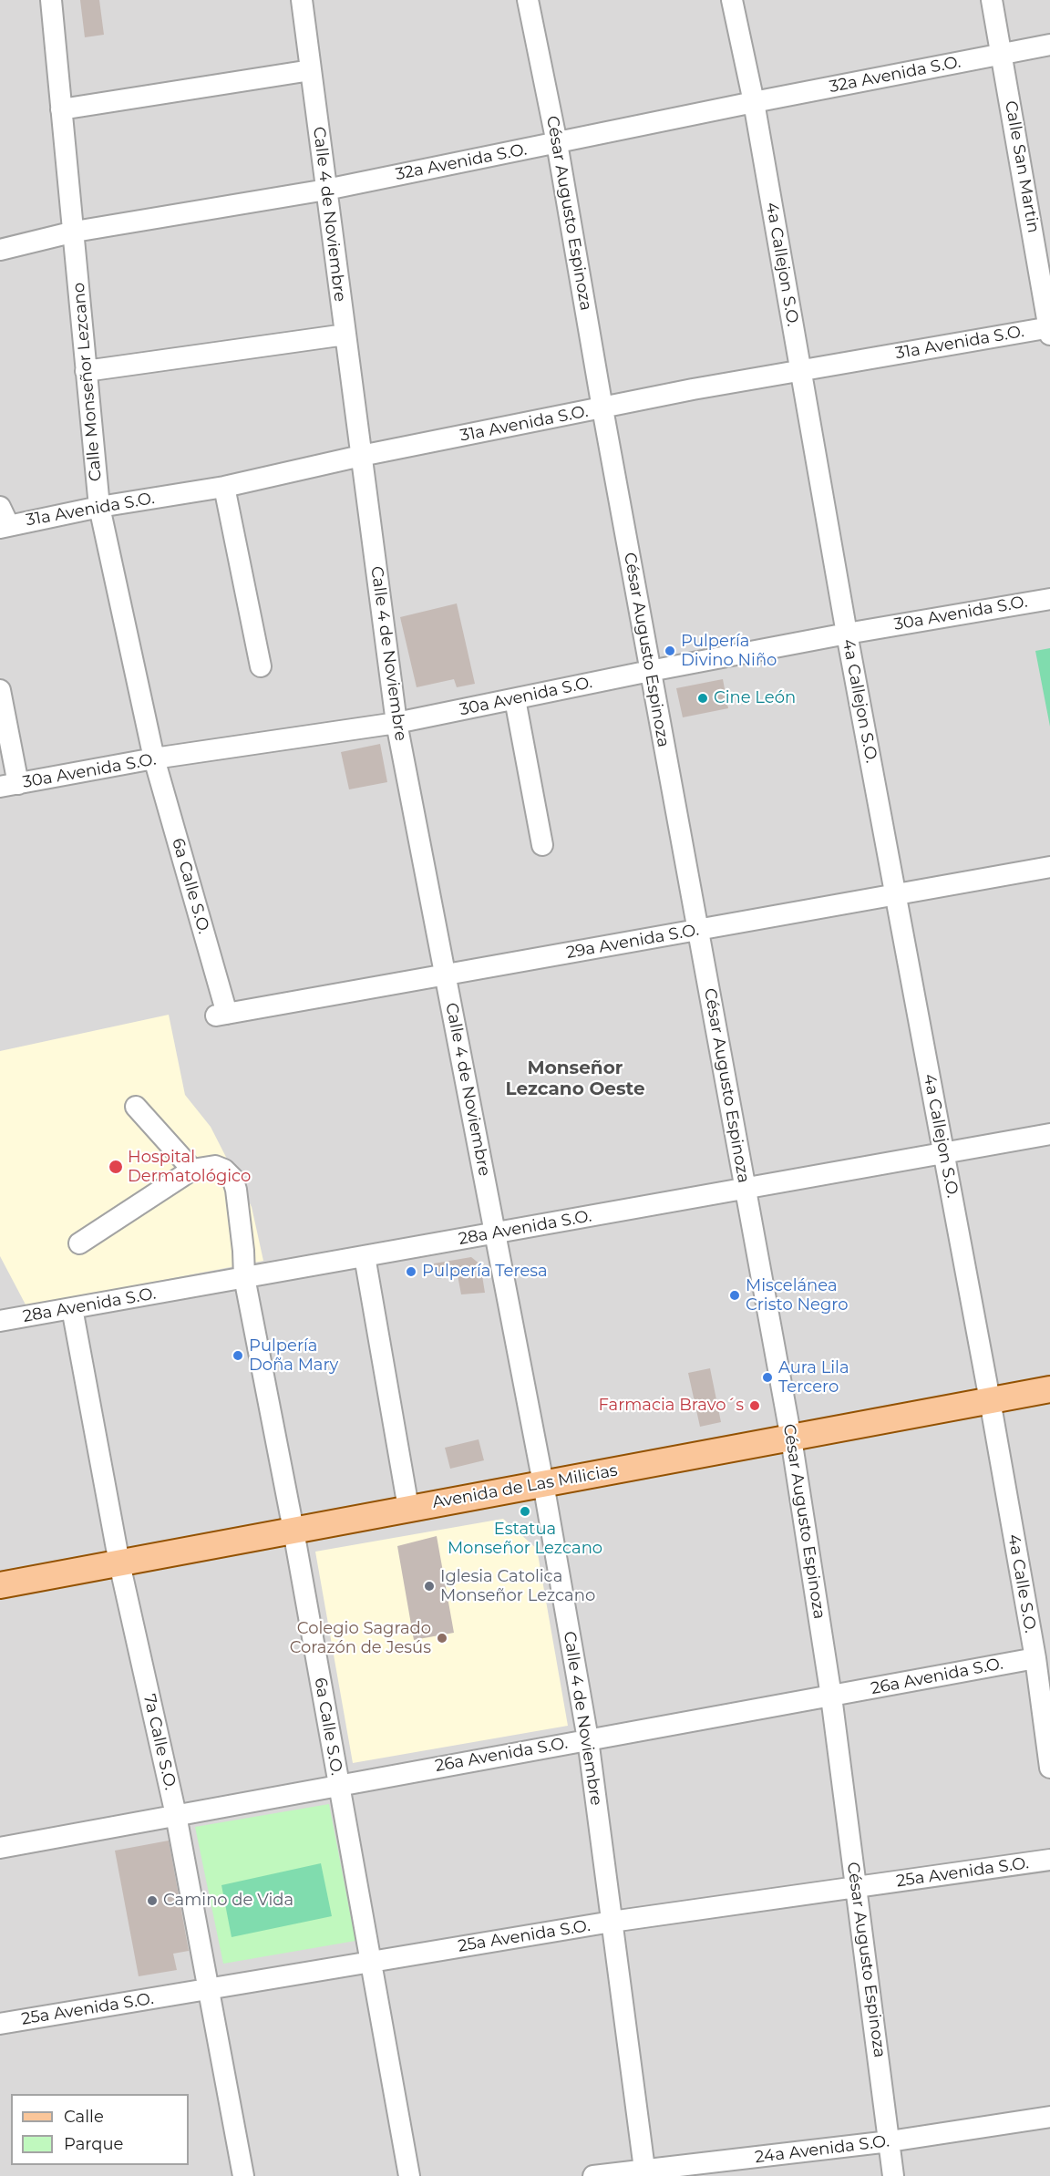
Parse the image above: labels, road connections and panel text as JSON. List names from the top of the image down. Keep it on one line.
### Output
{"streets":{"main road":["Avenida de Las Milicias"],"street":["32a Avenida S.O.","Calle San Martin","César Augusto Espinoza","Calle 4 de Noviembre","4a Callejon S.O.","31a Avenida S.O.","Calle Monseñor Lezcano","30a Avenida S.O.","6a Calle S.O.","29a Avenida S.O.","28a Avenida S.O.","4a Calle S.O.","26a Avenida S.O.","7a Calle S.O.","25a Avenida S.O.","24a Avenida S.O."]},"crossings":[["32a Avenida S.O.","Calle San Martin"],["32a Avenida S.O.","César Augusto Espinoza"],["32a Avenida S.O.","Calle 4 de Noviembre"],["32a Avenida S.O.","4a Callejon S.O."],["32a Avenida S.O.","Calle Monseñor Lezcano"],["Calle San Martin","31a Avenida S.O."],["César Augusto Espinoza","31a Avenida S.O."],["César Augusto Espinoza","30a Avenida S.O."],["César Augusto Espinoza","29a Avenida S.O."],["César Augusto Espinoza","28a Avenida S.O."],["César Augusto Espinoza","Avenida de Las Milicias"],["César Augusto Espinoza","26a Avenida S.O."],["César Augusto Espinoza","25a Avenida S.O."],["César Augusto Espinoza","24a Avenida S.O."],["Calle 4 de Noviembre","31a Avenida S.O."],["Calle 4 de Noviembre","30a Avenida S.O."],["Calle 4 de Noviembre","29a Avenida S.O."],["Calle 4 de Noviembre","28a Avenida S.O."],["Calle 4 de Noviembre","Avenida de Las Milicias"],["Calle 4 de Noviembre","26a Avenida S.O."],["Calle 4 de Noviembre","25a Avenida S.O."],["Calle 4 de Noviembre","24a Avenida S.O."],["4a Callejon S.O.","31a Avenida S.O."],["4a Callejon S.O.","30a Avenida S.O."],["4a Callejon S.O.","29a Avenida S.O."],["4a Callejon S.O.","28a Avenida S.O."],["4a Callejon S.O.","Avenida de Las Milicias"],["4a Callejon S.O.","4a Calle S.O."],["31a Avenida S.O.","Calle Monseñor Lezcano"],["Calle Monseñor Lezcano","30a Avenida S.O."],["Calle Monseñor Lezcano","6a Calle S.O."],["30a Avenida S.O.","6a Calle S.O."],["6a Calle S.O.","29a Avenida S.O."],["6a Calle S.O.","28a Avenida S.O."],["6a Calle S.O.","Avenida de Las Milicias"],["6a Calle S.O.","26a Avenida S.O."],["6a Calle S.O.","25a Avenida S.O."],["28a Avenida S.O.","7a Calle S.O."],["Avenida de Las Milicias","4a Calle S.O."],["Avenida de Las Milicias","7a Calle S.O."],["4a Calle S.O.","26a Avenida S.O."],["26a Avenida S.O.","7a Calle S.O."],["7a Calle S.O.","25a Avenida S.O."]],"districts":["Monseñor Lezcano Oeste"],"places":["Pulpería Divino Niño","Cine León","Hospital Dermatológico","Pulpería Teresa","Miscelánea Cristo Negro","Pulpería Doña Mary","Aura Lila Tercero","Farmacia Bravo´s","Estatua Monseñor Lezcano","Iglesia Catolica Monseñor Lezcano","Colegio Sagrado Corazón de Jesús","Camino de Vida"],"legend":["Calle","Parque"]}
